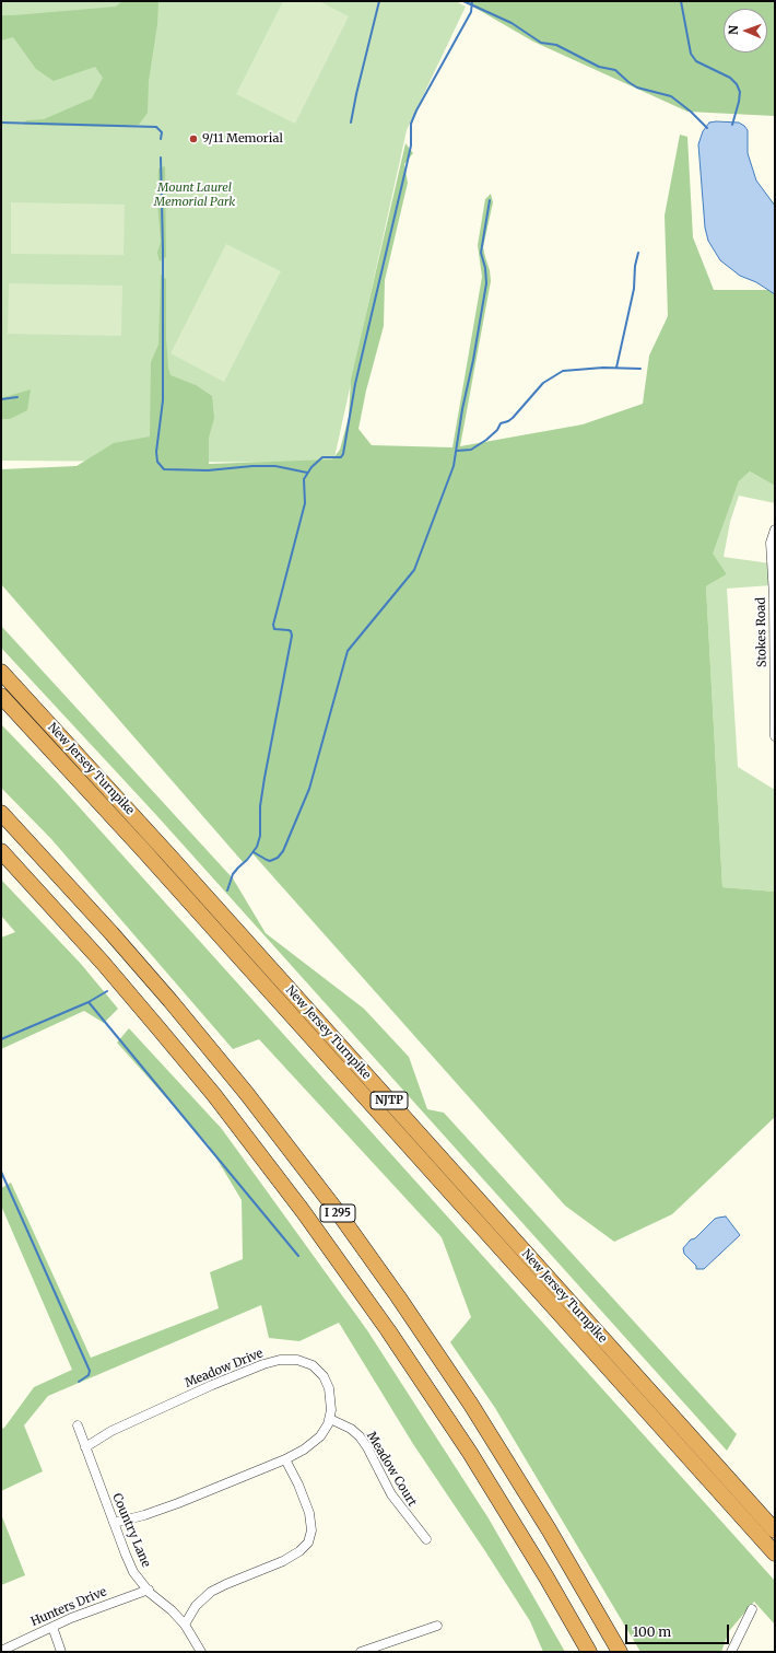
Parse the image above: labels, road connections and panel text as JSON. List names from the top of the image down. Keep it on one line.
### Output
{"streets":{"highway":["New Jersey Turnpike","NJTP","I 295"],"street":["Stokes Road","Meadow Drive","Meadow Court","Country Lane","Hunters Drive"]},"crossings":[["Meadow Drive","Meadow Court"],["Meadow Drive","Country Lane"],["Country Lane","Hunters Drive"]],"parks":["Mount Laurel Memorial Park"],"places":["9/11 Memorial"],"scale_bar":"100 m","north":"left"}
